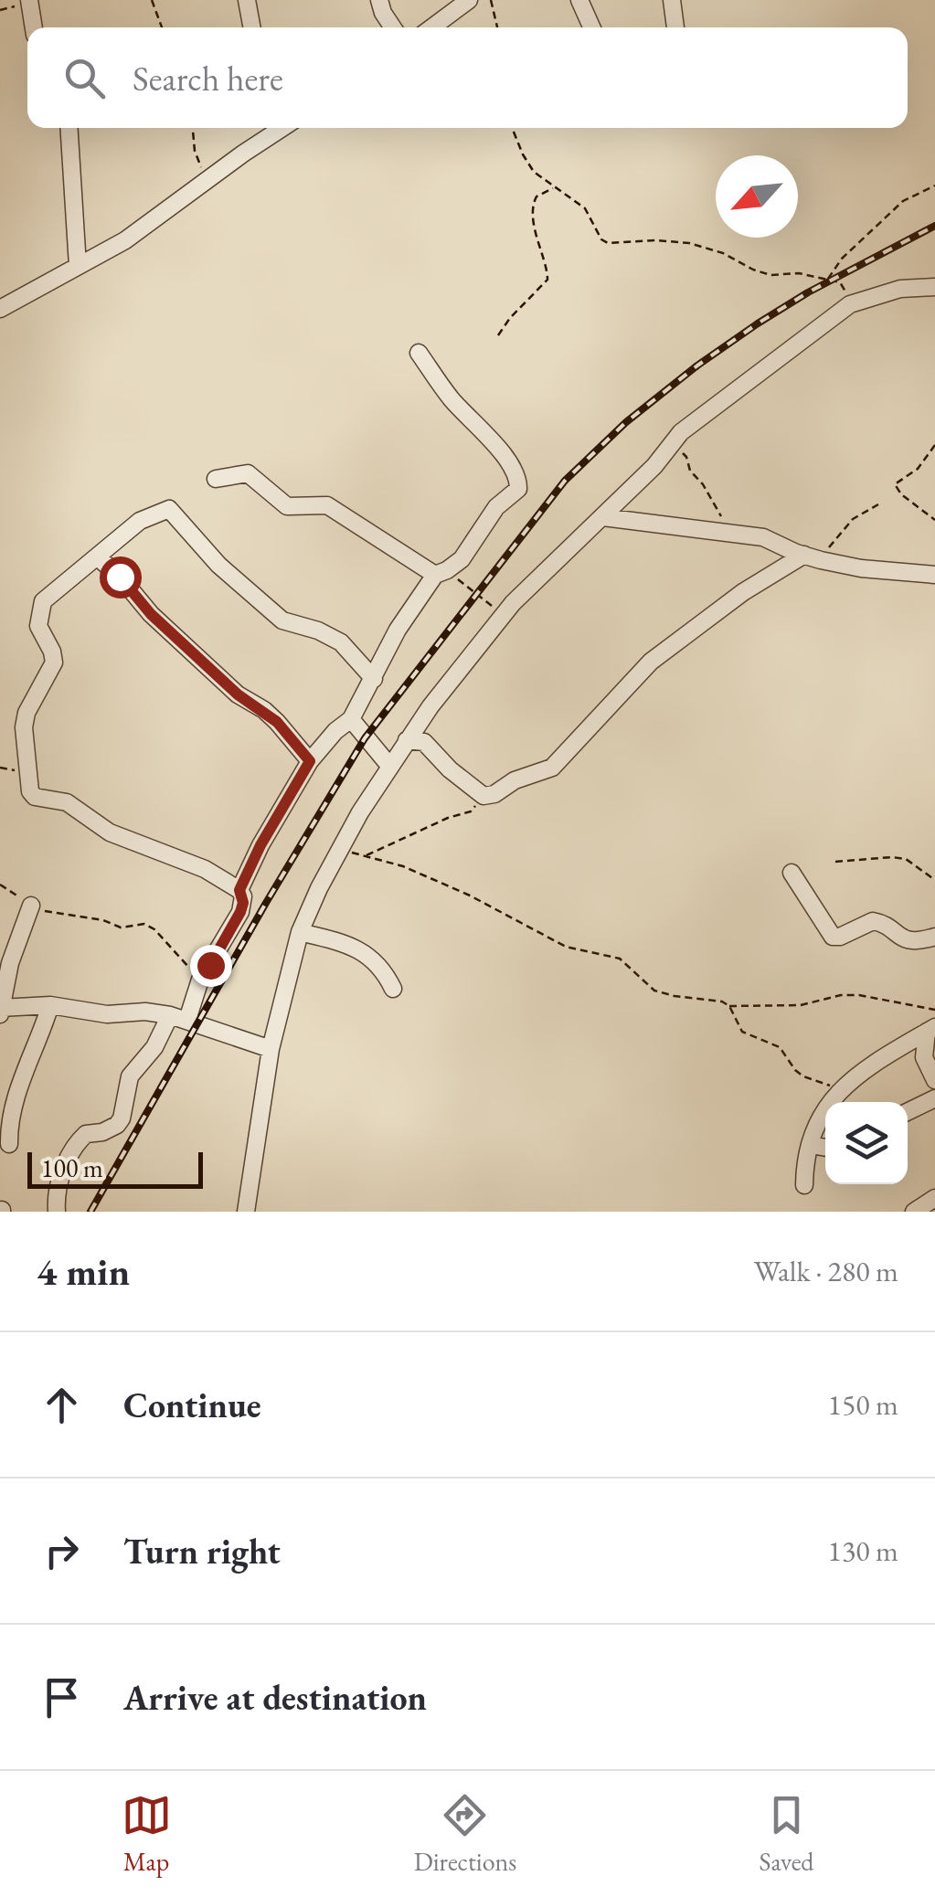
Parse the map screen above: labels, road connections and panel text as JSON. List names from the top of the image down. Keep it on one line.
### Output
{"scale_bar":"100 m","north":"bottom left","page":{"search":"Search here","scale":"100 m","heading":["4 min","Walk · 280 m"],"list":[["Continue","150 m"],["Turn right","130 m"],"Arrive at destination"],"nav":["Map","Directions","Saved"]}}
